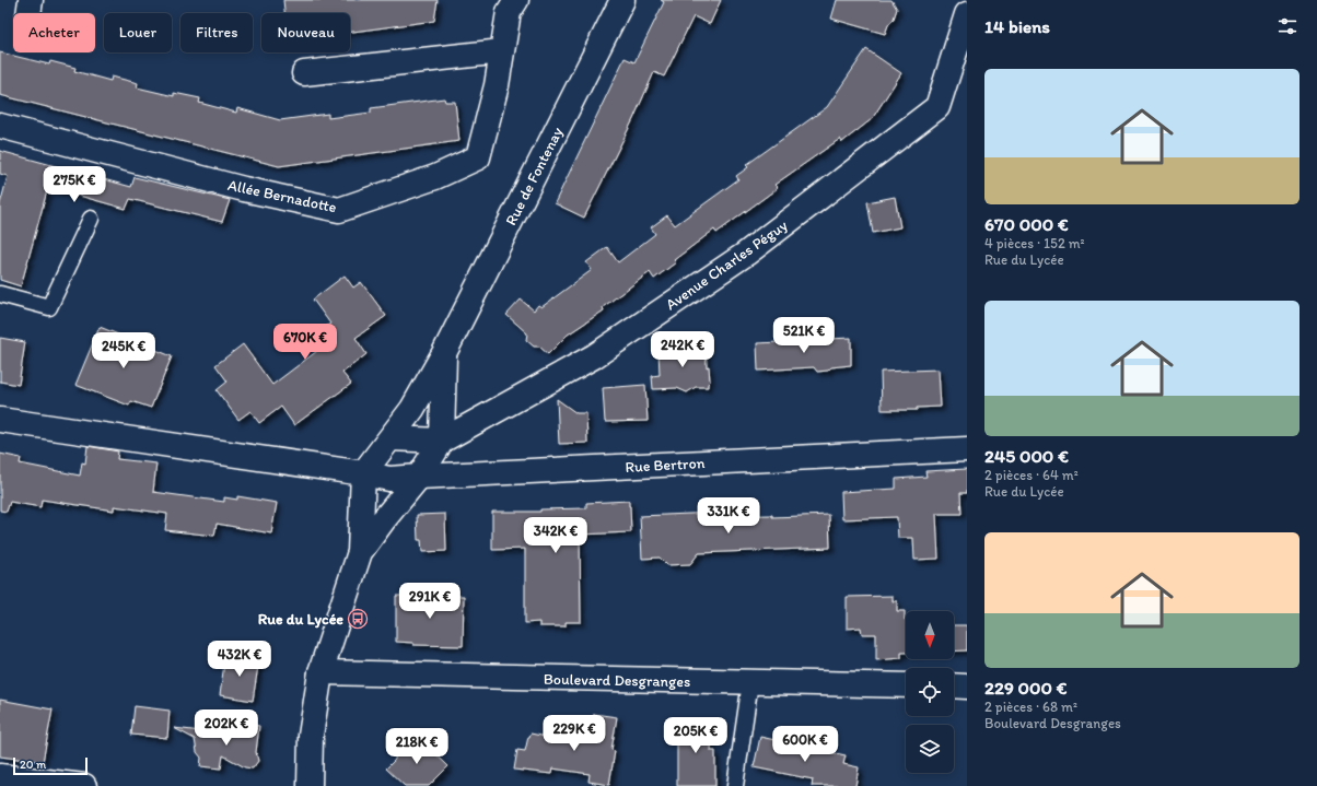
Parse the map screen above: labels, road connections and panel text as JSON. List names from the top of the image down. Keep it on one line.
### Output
{"streets":{"street":["Rue de Fontenay","Allée Bernadotte","Avenue Charles Péguy","Rue Bertron","Boulevard Desgranges"]},"crossings":[["Rue de Fontenay","Avenue Charles Péguy"],["Rue de Fontenay","Rue Bertron"]],"places":{"bus stop":["Rue du Lycée"]},"scale_bar":"20 m","north":"bottom","page":{"heading":"14 biens","chip":["Acheter","Louer","Filtres","Nouveau"],"list":[{"name":"670 000 €","note":"4 pièces · 152 m² · Rue du Lycée"},{"name":"245 000 €","note":"2 pièces · 64 m² · Rue du Lycée"},{"name":"229 000 €","note":"2 pièces · 68 m² · Boulevard Desgranges"}],"price":["275K €","521K €","670K €","242K €","245K €","331K €","342K €","291K €","432K €","202K €","229K €","205K €","600K €","218K €"],"scale":"20 m"}}
